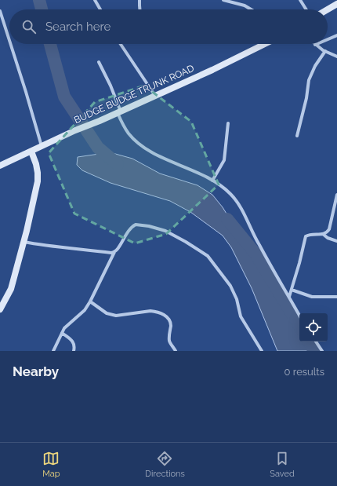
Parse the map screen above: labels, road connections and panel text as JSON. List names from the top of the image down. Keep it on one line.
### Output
{"streets":{"main road":["BUDGE BUDGE TRUNK ROAD"]},"page":{"search":"Search here","heading":["Nearby","0 results"],"nav":["Map","Directions","Saved"]}}
